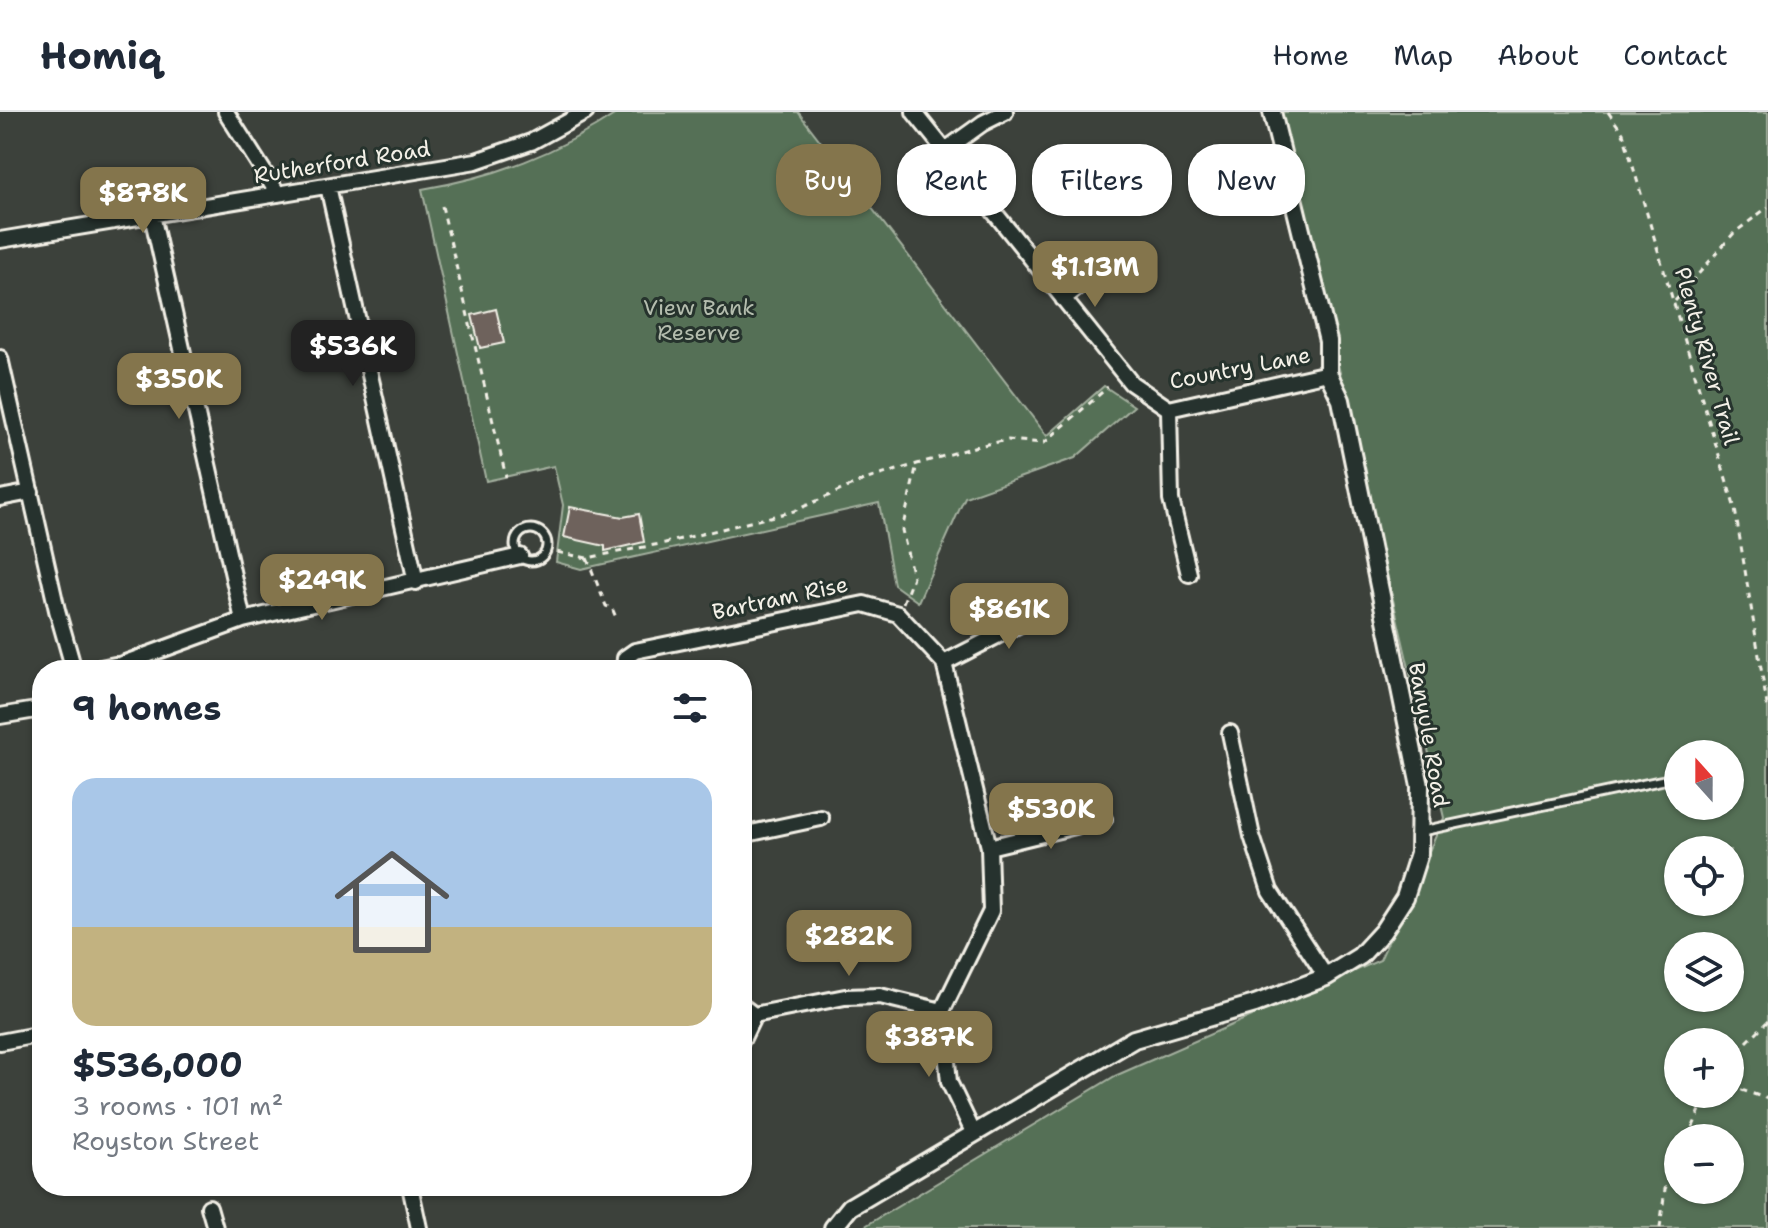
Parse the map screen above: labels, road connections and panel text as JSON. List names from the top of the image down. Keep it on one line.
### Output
{"streets":{"street":["Rutherford Road","Country Lane","Bartram Rise","Banyule Road"],"path":["Plenty River Trail"]},"crossings":[["Country Lane","Banyule Road"]],"parks":["View Bank Reserve"],"north":"top","page":{"header":"Homiq","nav":["Home","Map","About","Contact"],"chip":["Buy","Rent","Filters","New"],"price":["$878K","$1.13M","$536K","$350K","$249K","$861K","$530K","$282K","$387K"],"heading":"9 homes","map_buttons":["+","−"],"list":[{"name":"$536,000","note":"3 rooms · 101 m² · Royston Street"}]}}
